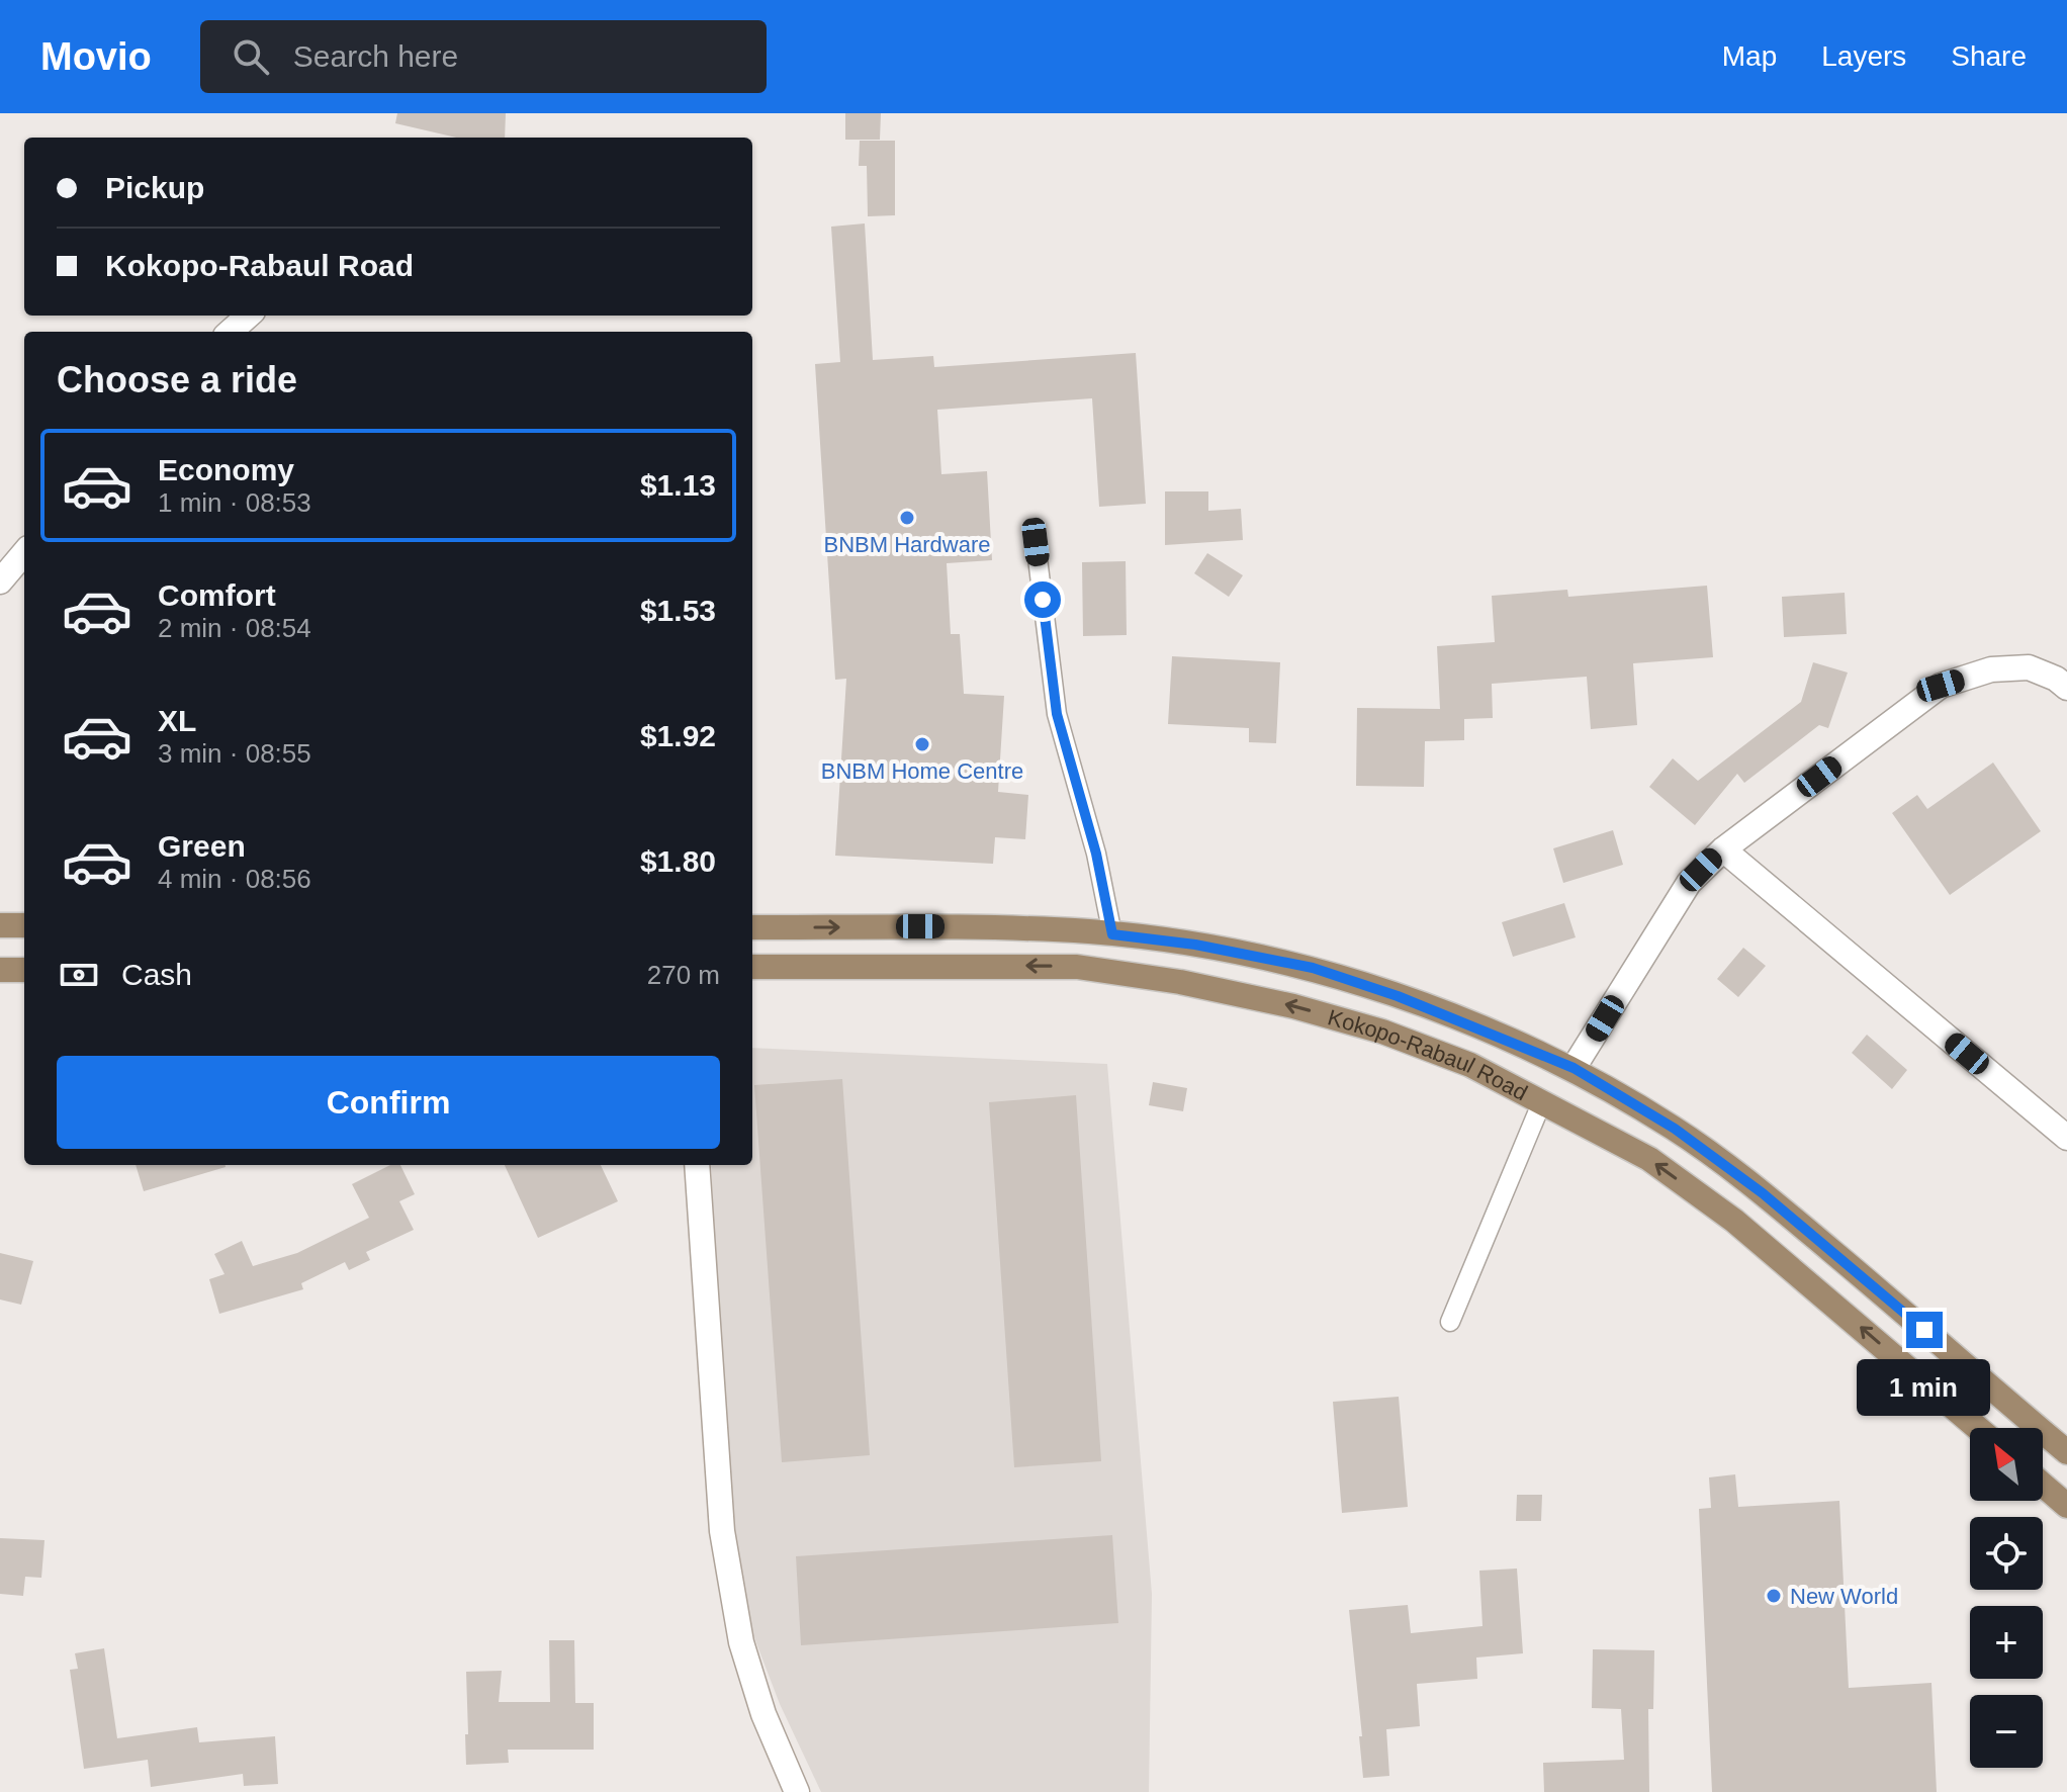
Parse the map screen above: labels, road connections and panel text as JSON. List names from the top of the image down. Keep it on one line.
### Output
{"streets":{"main road":["Kokopo-Rabaul Road"]},"places":["BNBM Hardware","BNBM Home Centre","New World"],"north":"top left","page":{"header":"Movio","search":"Search here","nav":["Map","Layers","Share"],"banner":["Pickup","Kokopo-Rabaul Road"],"heading":"Choose a ride","list":[{"name":"Economy","note":"1 min · 08:53","value":"$1.13"},{"name":"Comfort","note":"2 min · 08:54","value":"$1.53"},{"name":"XL","note":"3 min · 08:55","value":"$1.92"},{"name":"Green","note":"4 min · 08:56","value":"$1.80"}],"pay":["Cash","270 m"],"buttons":"Confirm","bubble":"1 min","map_buttons":["+","−"]}}
